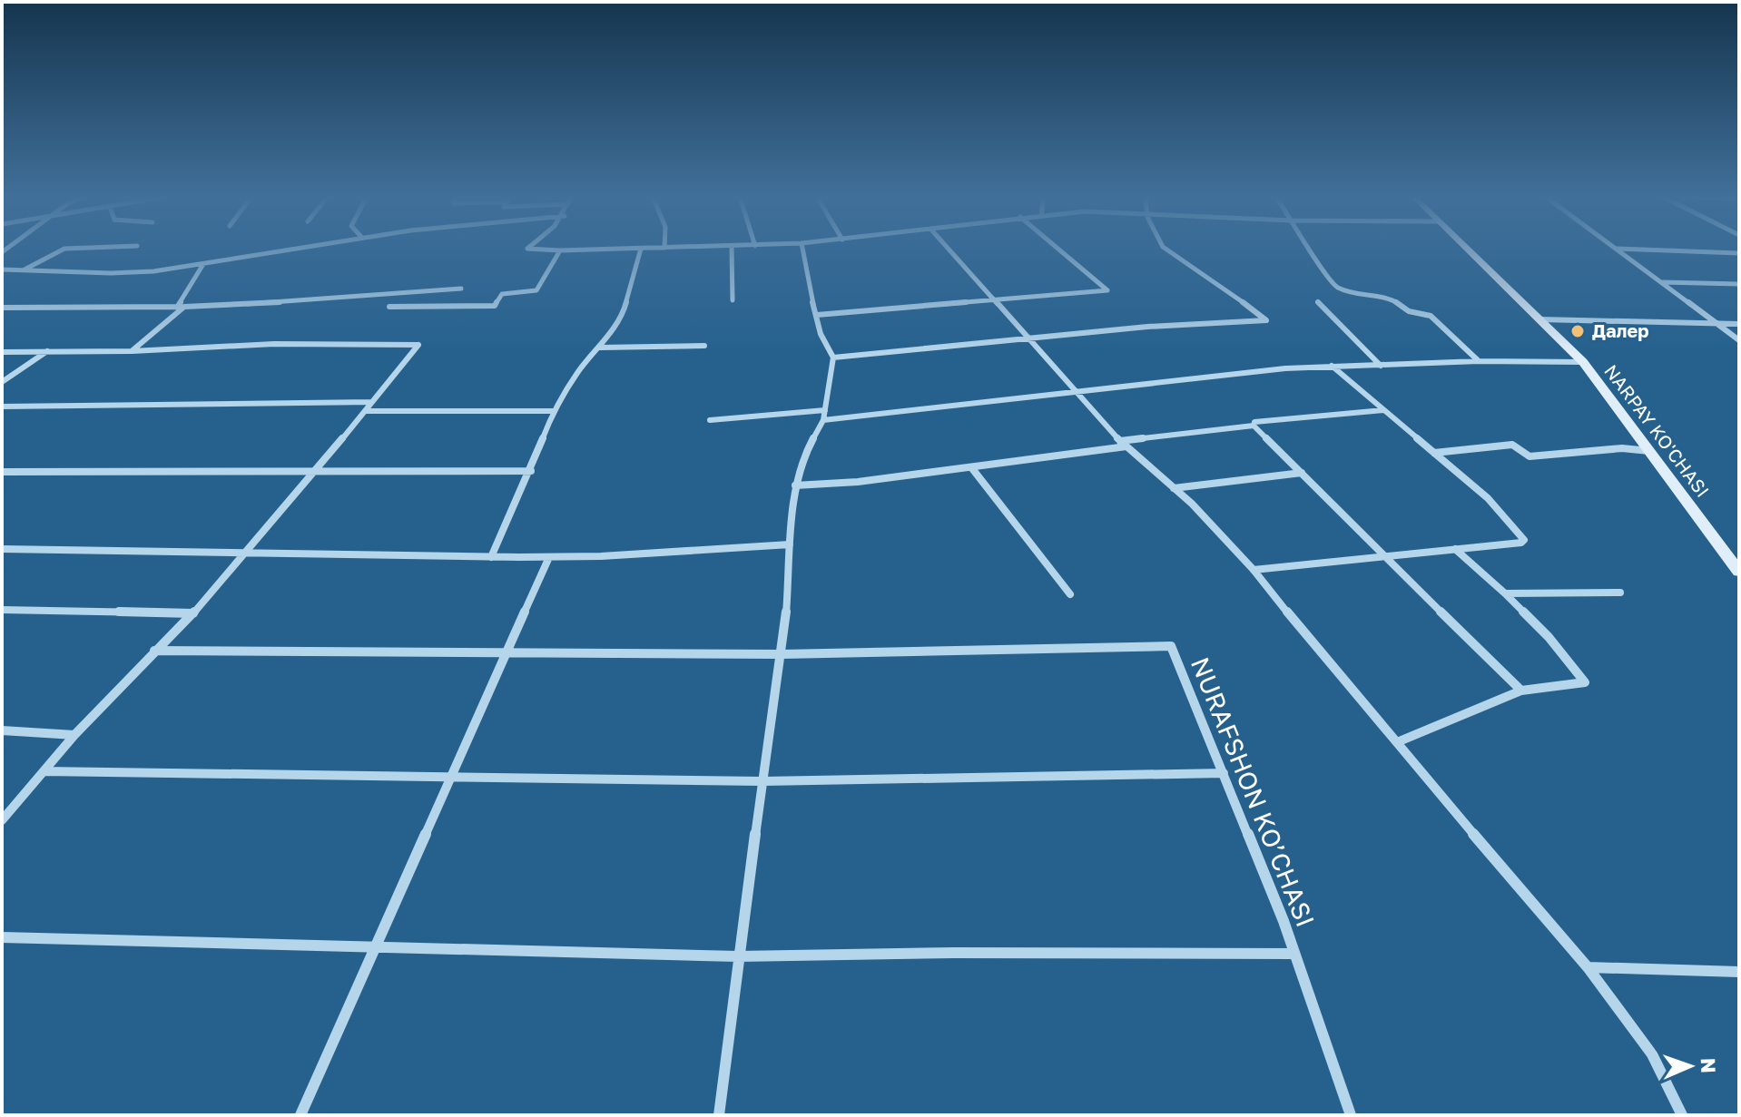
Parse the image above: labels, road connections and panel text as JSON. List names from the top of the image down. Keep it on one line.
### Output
{"streets":{"main road":["NARPAY KO'CHASI"],"street":["NURAFSHON KO’CHASI"]},"places":["Далер"],"north":"right"}
